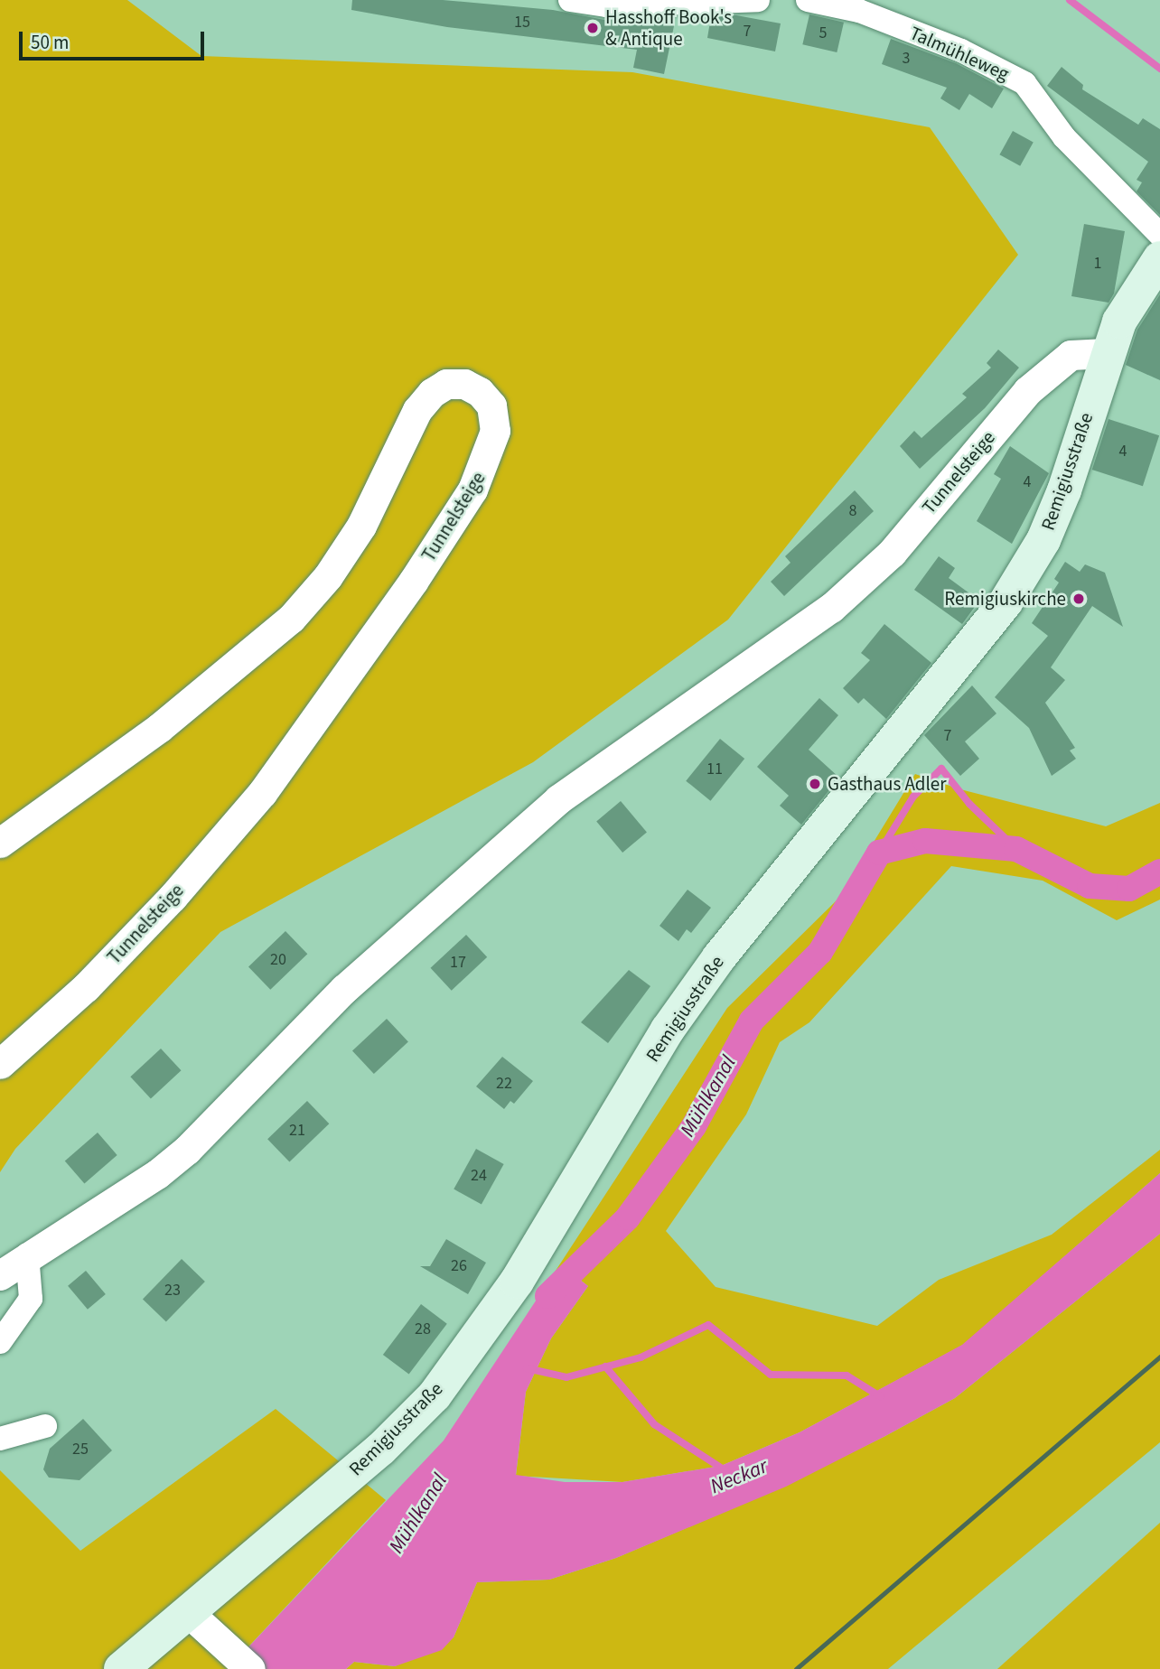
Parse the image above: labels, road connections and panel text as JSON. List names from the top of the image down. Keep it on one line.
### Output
{"streets":{"main road":["Remigiusstraße"],"street":["Talmühleweg","Tunnelsteige"]},"crossings":[["Remigiusstraße","Tunnelsteige"]],"water":["Mühlkanal","Neckar"],"places":["Hasshoff Book's & Antique","Remigiuskirche","Gasthaus Adler"],"house_numbers":["15","7","5","3","1","4","4","8","7","11","20","17","22","21","24","26","23","28","25"],"scale_bar":"50 m"}
